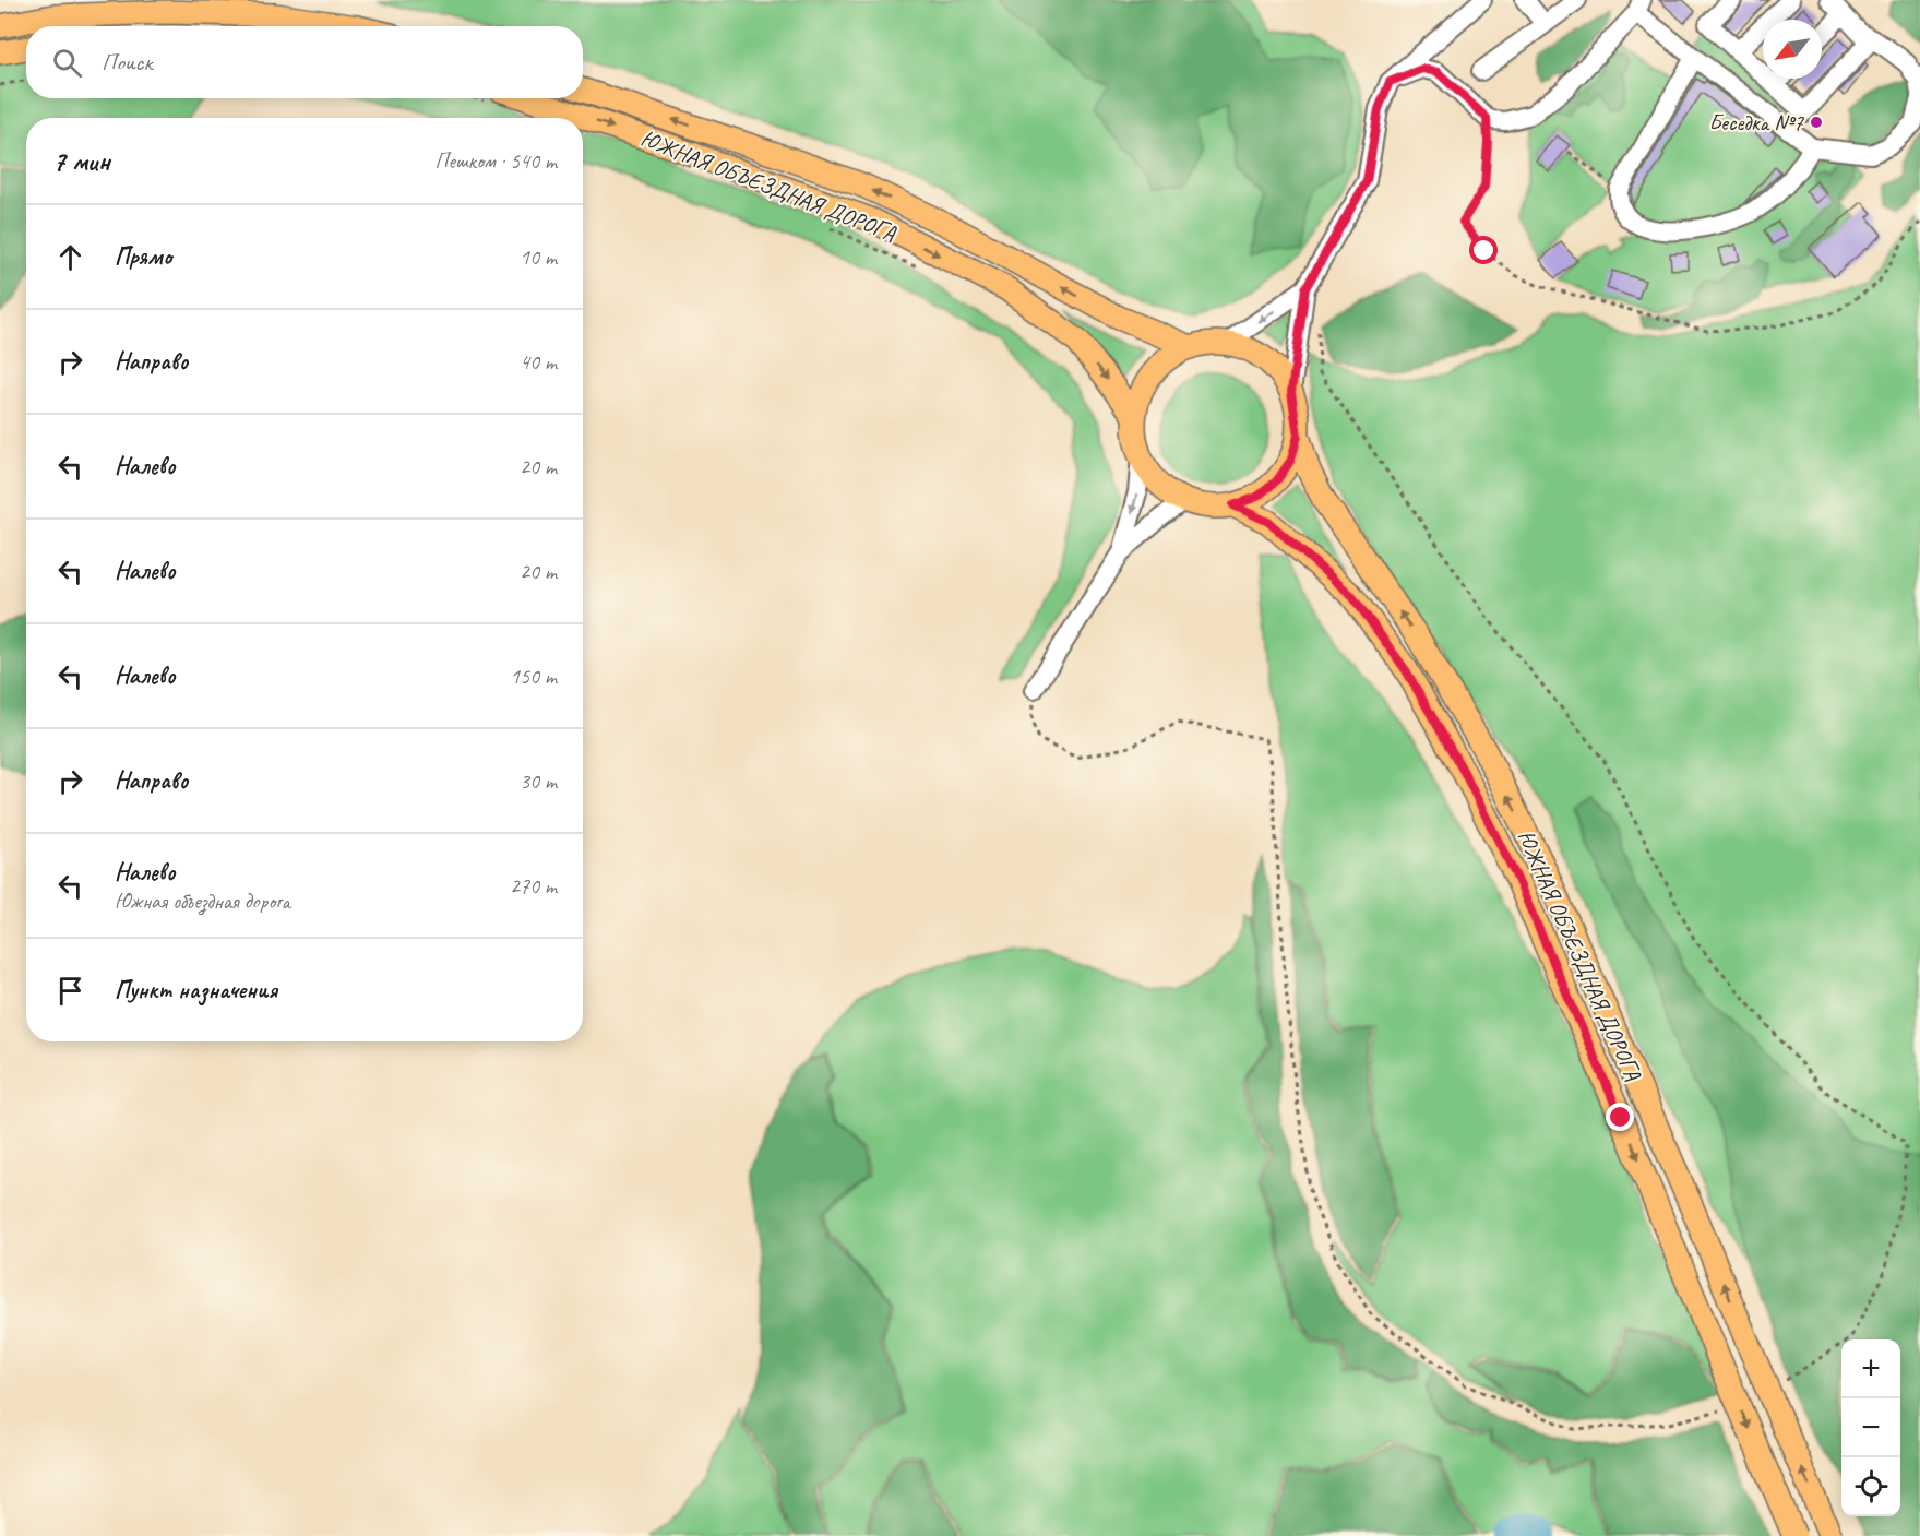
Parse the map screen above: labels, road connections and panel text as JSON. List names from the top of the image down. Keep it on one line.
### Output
{"streets":{"main road":["ЮЖНАЯ ОБЪЕЗДНАЯ ДОРОГА"]},"places":["Беседка №7"],"north":"bottom left","page":{"search":"Поиск","heading":["7 мин","Пешком · 540 m"],"list":[["Прямо","10 m"],["Направо","40 m"],["Налево","20 m"],["Налево","20 m"],["Налево","150 m"],["Направо","30 m"],["Налево","Южная объездная дорога","270 m"],"Пункт назначения"],"map_buttons":["+","−"]}}
